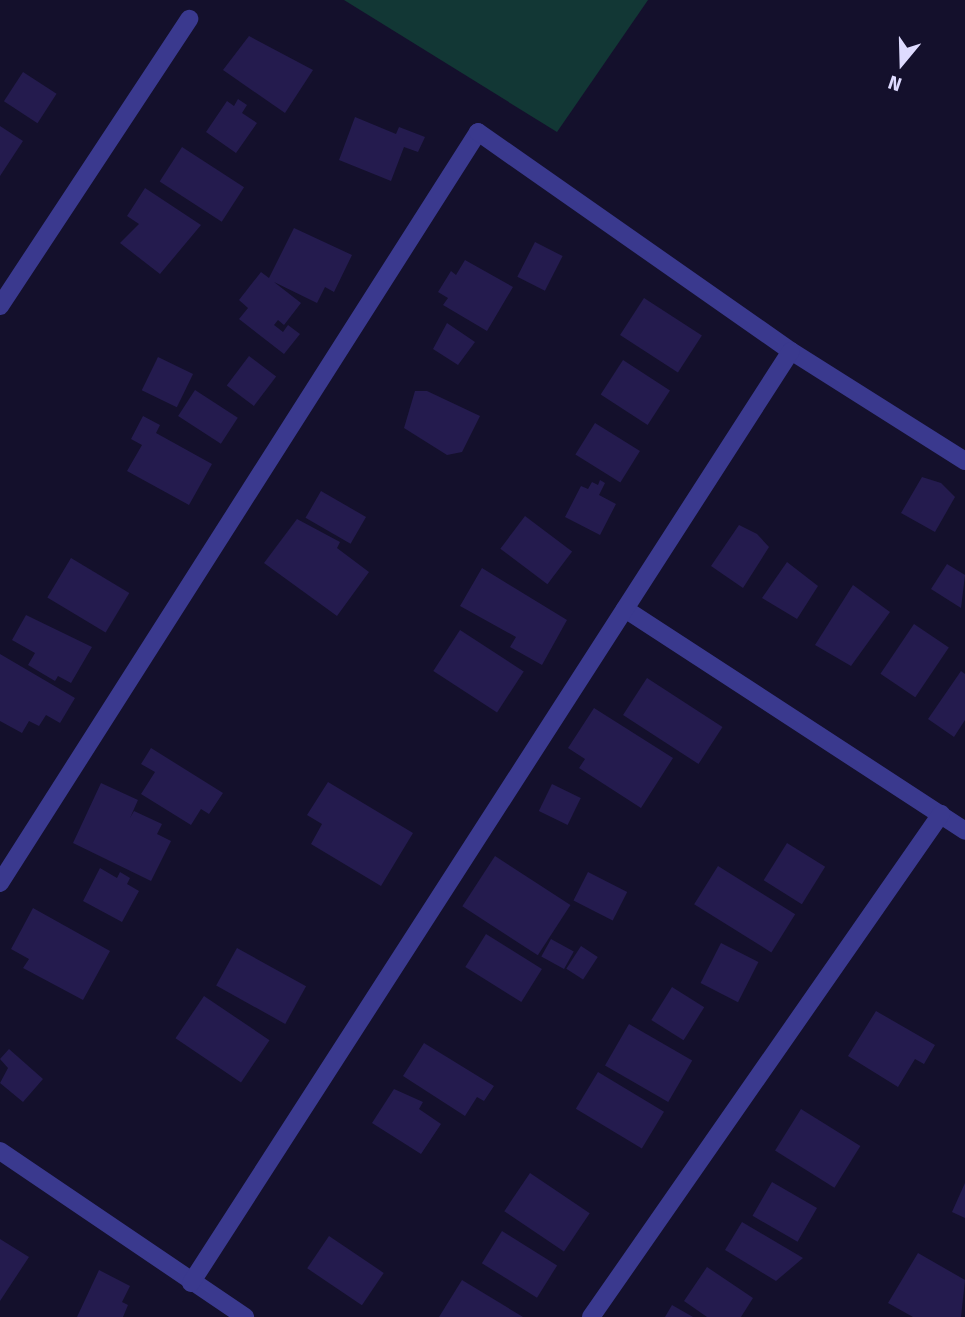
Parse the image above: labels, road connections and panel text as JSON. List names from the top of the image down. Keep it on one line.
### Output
{"north":"bottom"}
